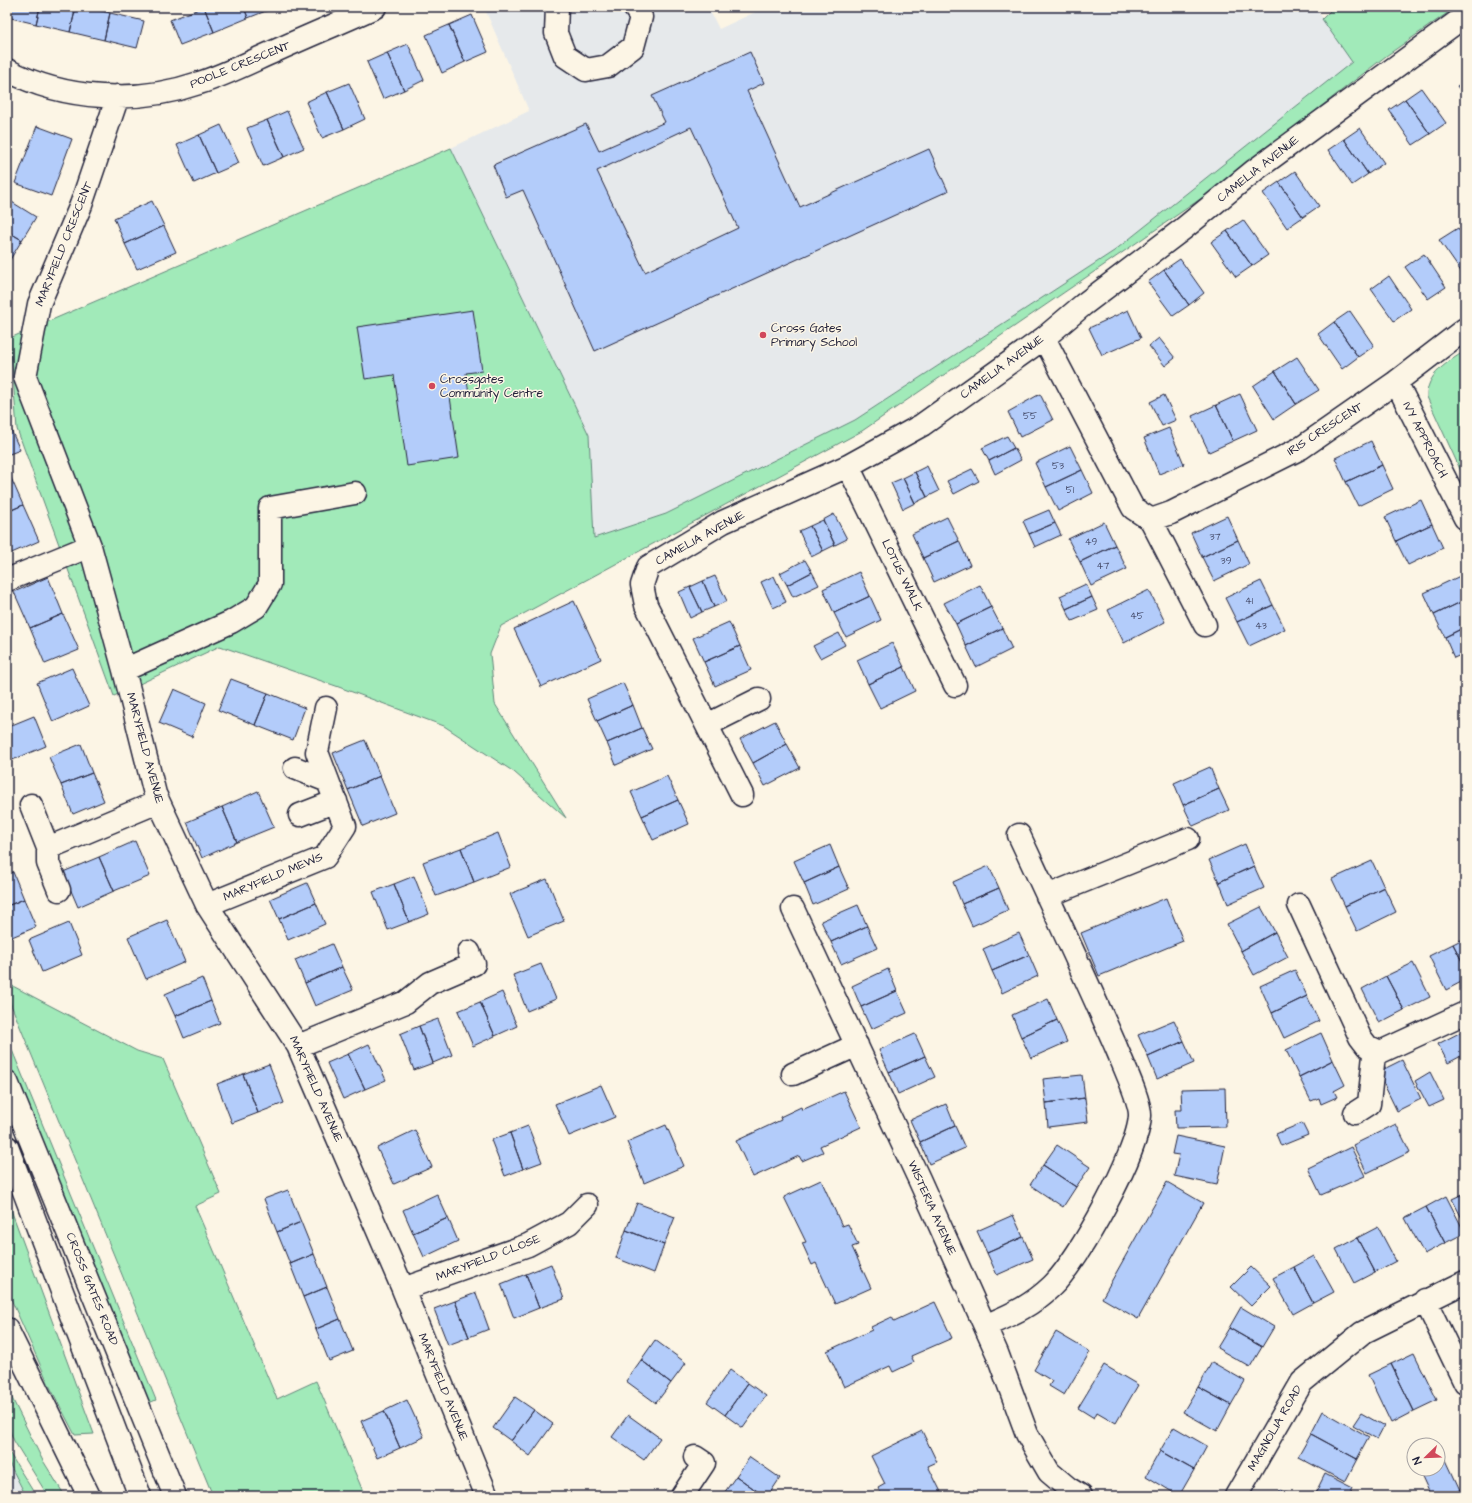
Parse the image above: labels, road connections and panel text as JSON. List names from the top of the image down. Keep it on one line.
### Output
{"streets":{"street":["POOLE CRESCENT","CAMELIA AVENUE","MARYFIELD CRESCENT","IRIS CRESCENT","IVY APPROACH","LOTUS WALK","MARYFIELD AVENUE","MARYFIELD MEWS","WISTERIA AVENUE","MARYFIELD CLOSE","CROSS GATES ROAD","MAGNOLIA ROAD"]},"crossings":[["POOLE CRESCENT","MARYFIELD CRESCENT"],["CAMELIA AVENUE","LOTUS WALK"],["MARYFIELD CRESCENT","MARYFIELD AVENUE"],["IRIS CRESCENT","IVY APPROACH"],["MARYFIELD AVENUE","MARYFIELD MEWS"],["MARYFIELD AVENUE","MARYFIELD CLOSE"]],"places":["Cross Gates Primary School","Crossgates Community Centre"],"house_numbers":["55","53","51","37","49","39","47","41","45","43"],"north":"bottom left"}
